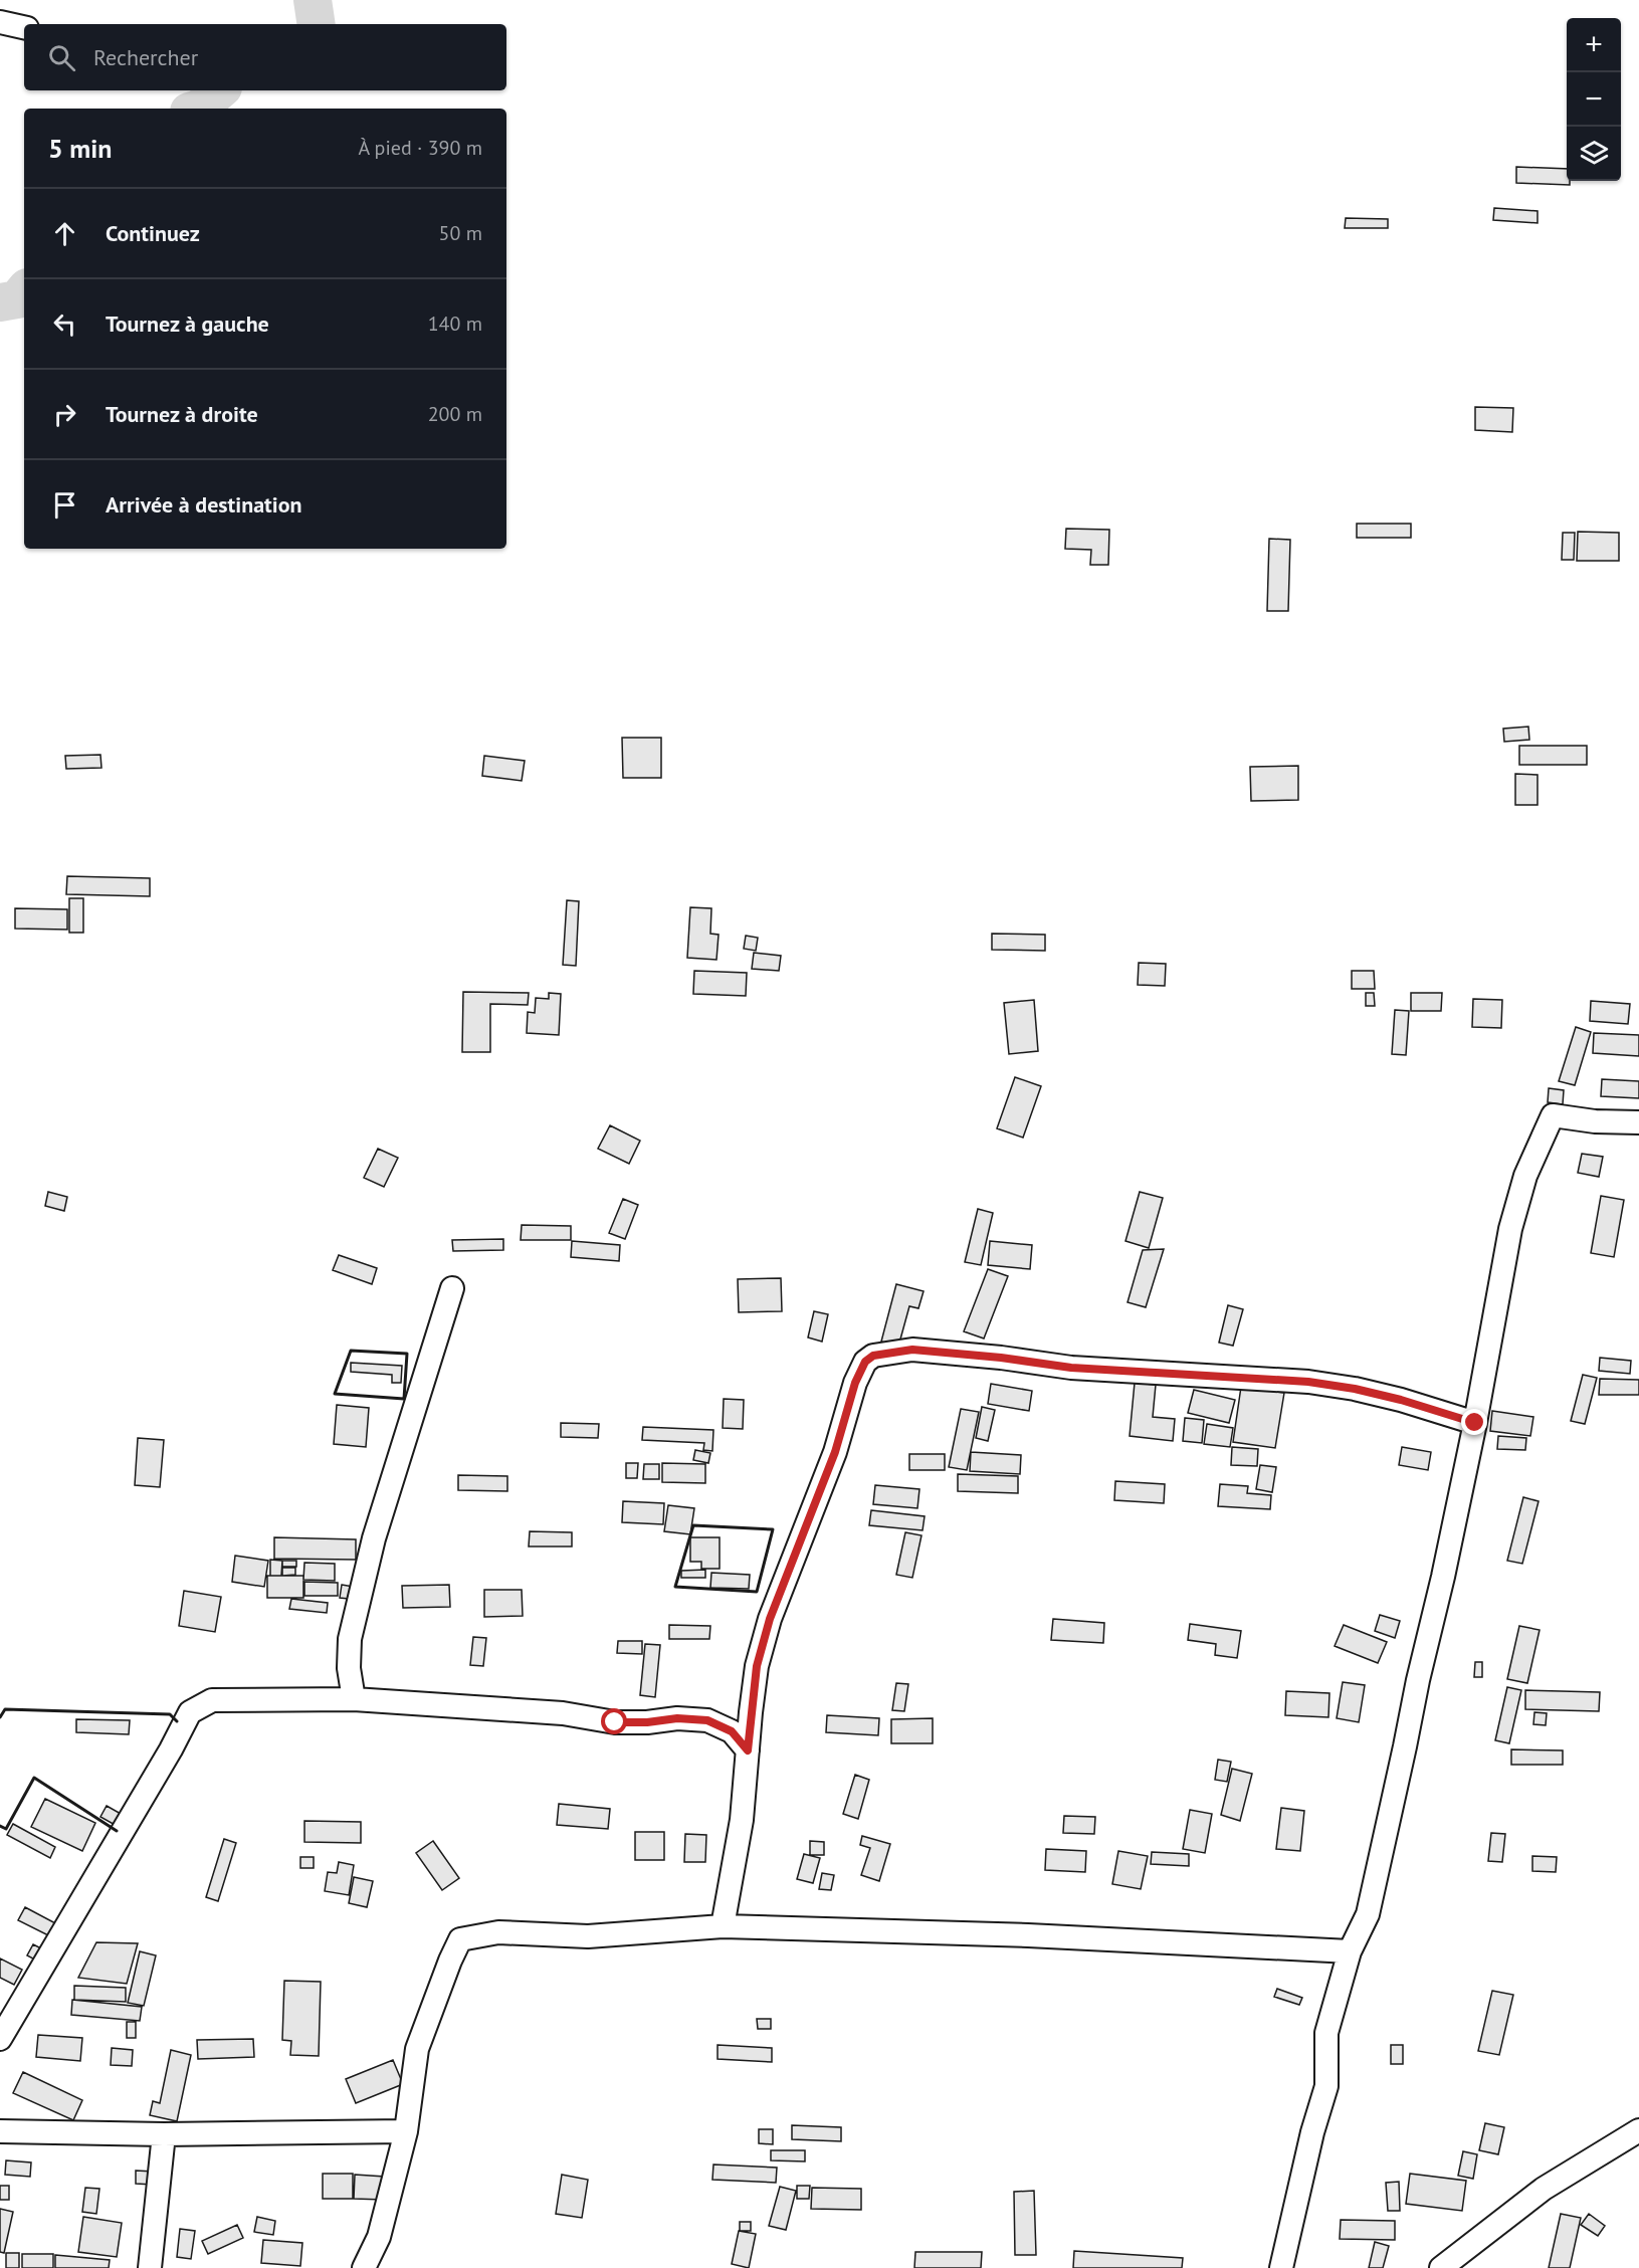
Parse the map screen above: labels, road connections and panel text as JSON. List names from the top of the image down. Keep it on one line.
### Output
{"page":{"map_buttons":["+","−"],"search":"Rechercher","heading":["5 min","À pied · 390 m"],"list":[["Continuez","50 m"],["Tournez à gauche","140 m"],["Tournez à droite","200 m"],"Arrivée à destination"]}}
